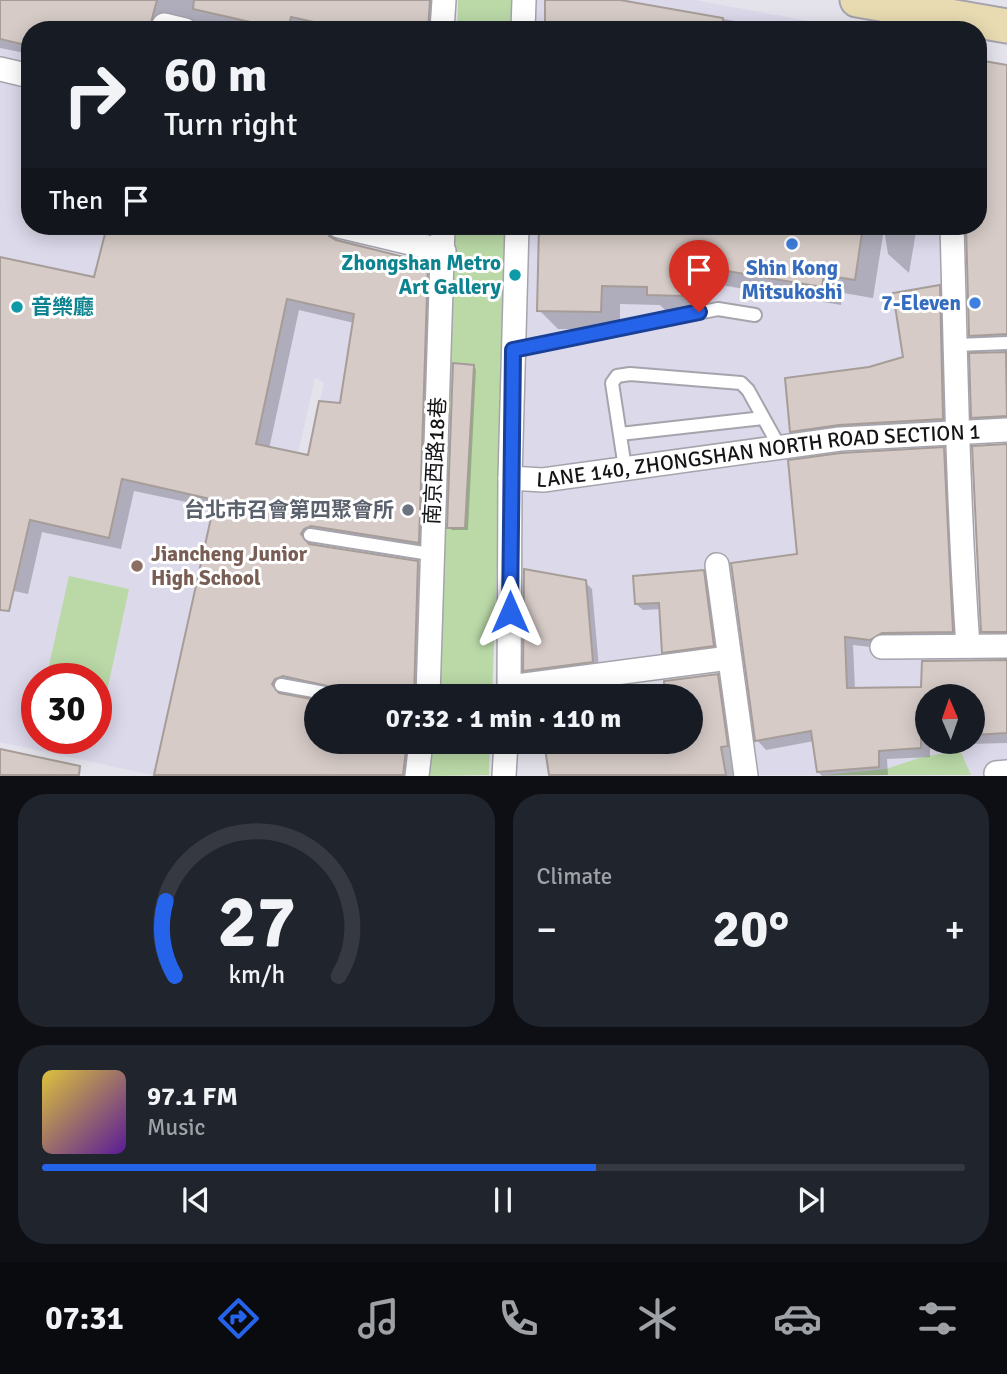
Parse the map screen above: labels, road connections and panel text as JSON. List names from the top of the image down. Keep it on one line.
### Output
{"streets":{"street":["LANE 140, ZHONGSHAN NORTH ROAD SECTION 1","南京西路18巷"]},"places":["Shin Kong Mitsukoshi","Zhongshan Metro Art Gallery","7-Eleven","音樂廳","台北市召會第四聚會所","Jiancheng Junior High School"],"north":"top","page":{"turn":["60 m","Turn right"],"then":"Then","limit":"30","trip":"07:32 · 1 min · 110 m","tile":"Climate","heat":["−","20°","+"],"song":["97.1 FM","Music"],"tabs":"07:31","gauge":["27","km/h"]}}
